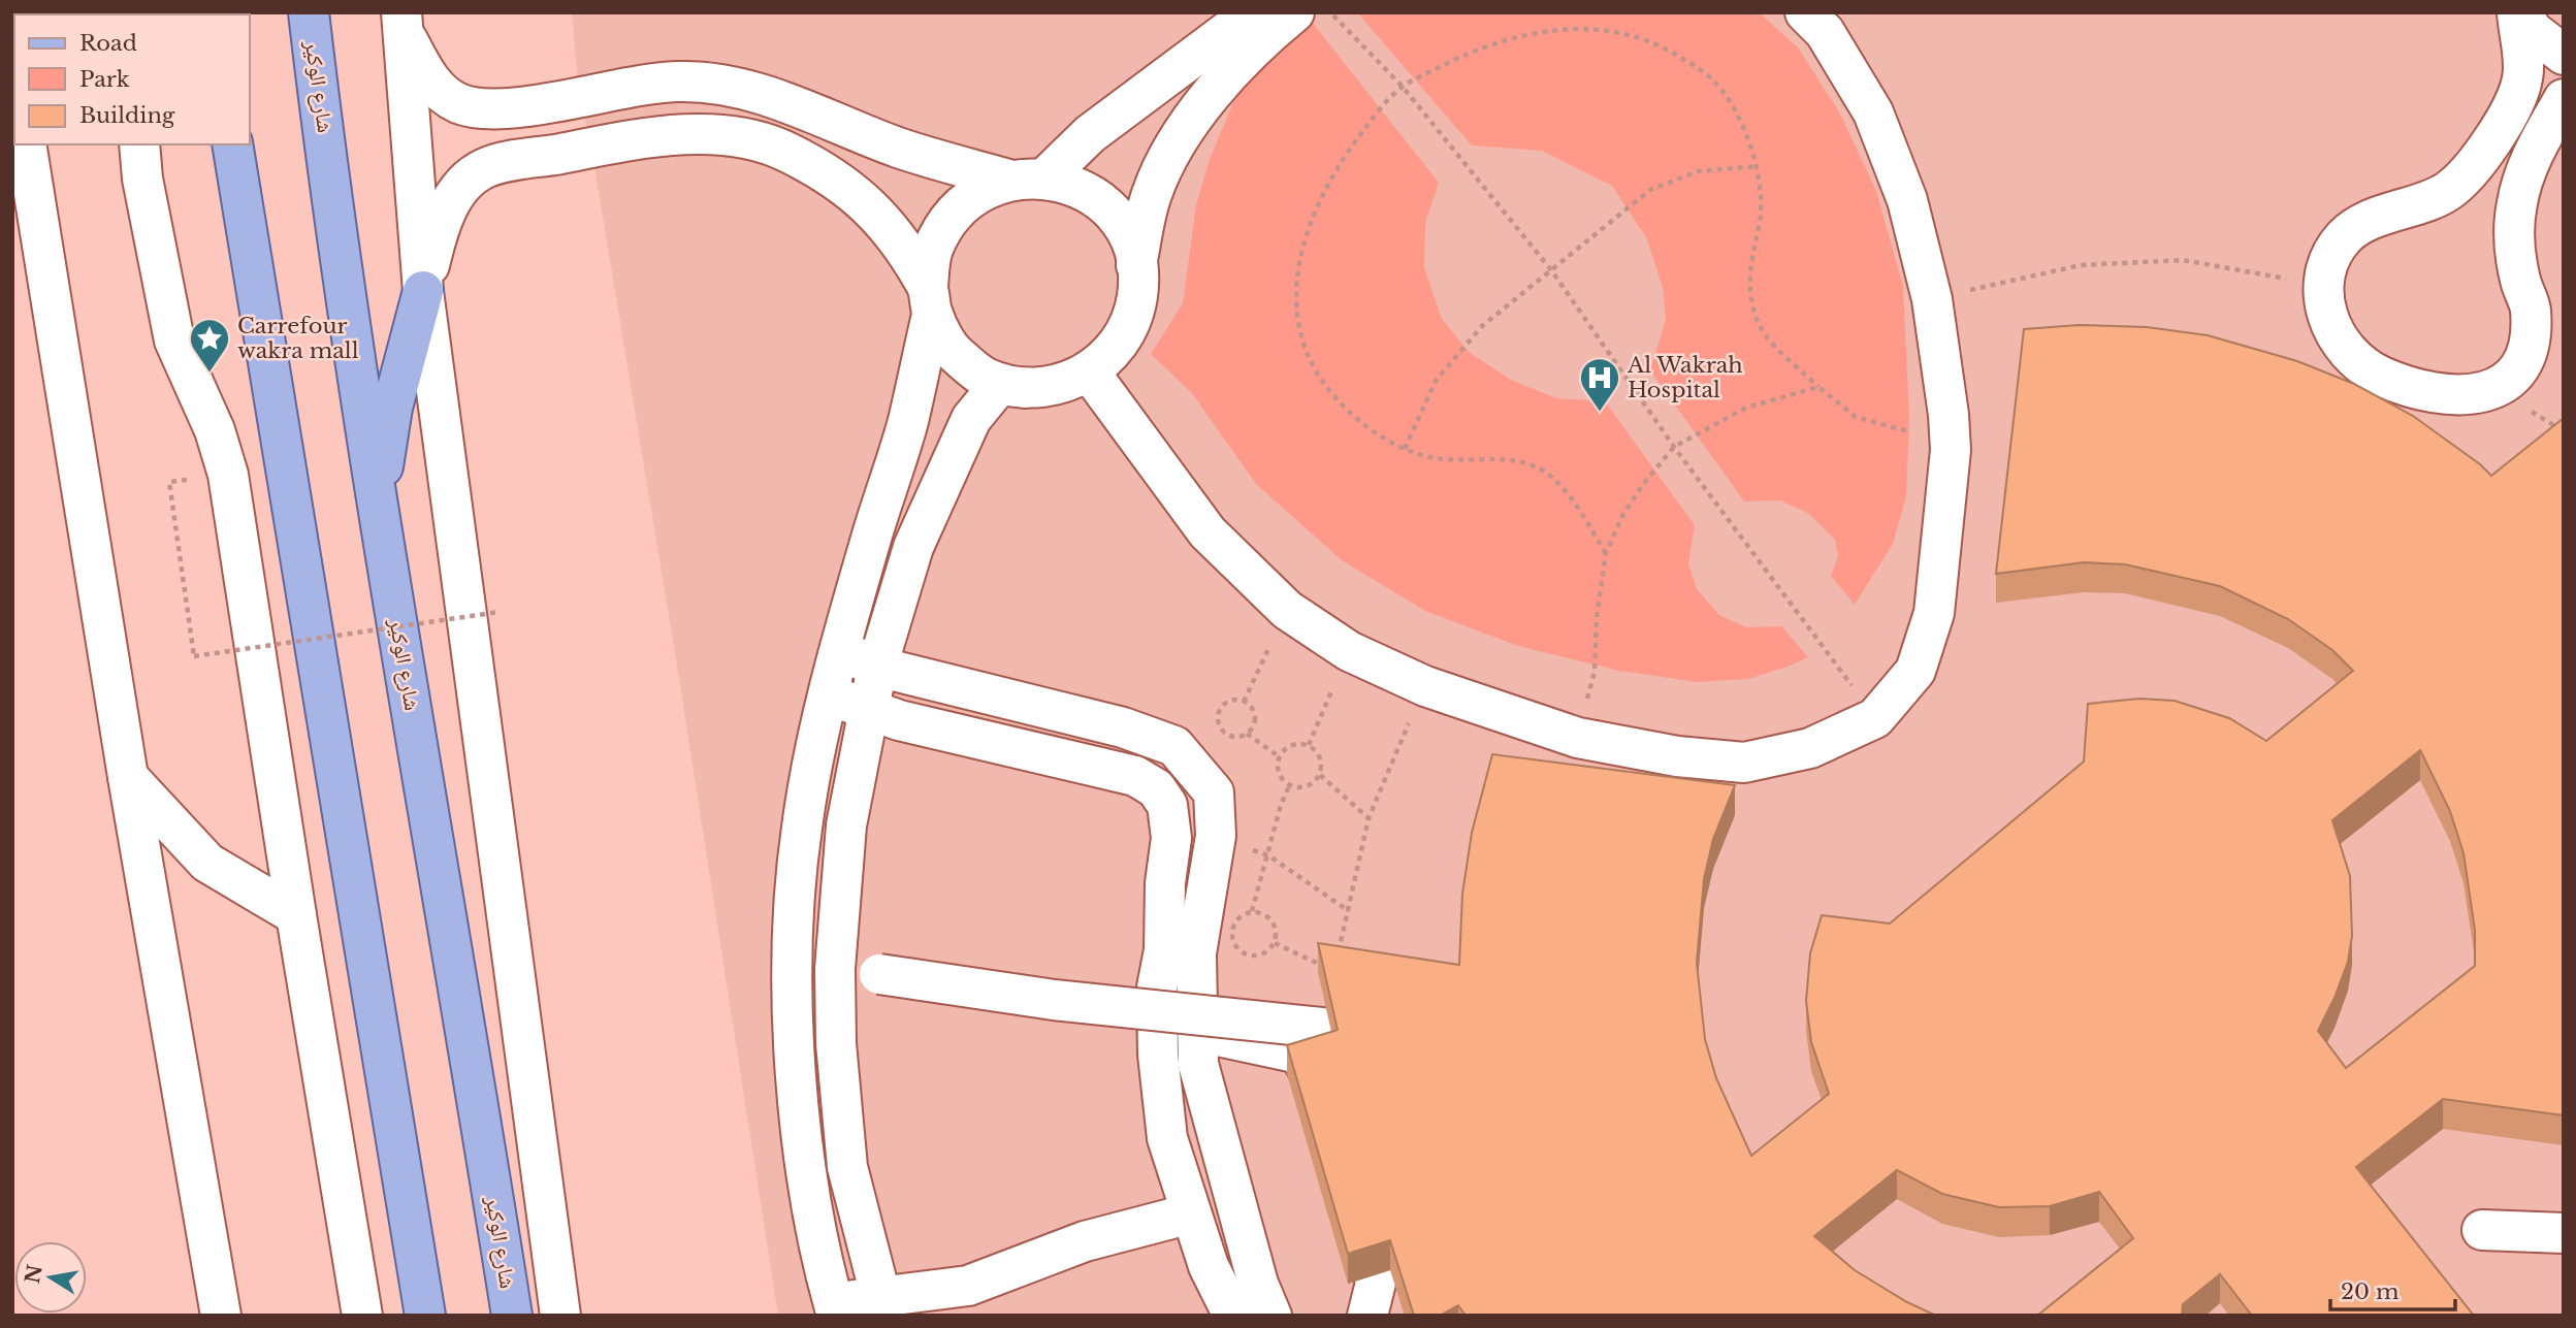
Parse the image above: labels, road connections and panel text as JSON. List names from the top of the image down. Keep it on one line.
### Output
{"streets":{"main road":["شارع الوكير"]},"places":{"place":["Carrefour wakra mall"],"hospital":["Al Wakrah Hospital"]},"legend":["Road","Park","Building"],"scale_bar":"20 m","north":"left"}
